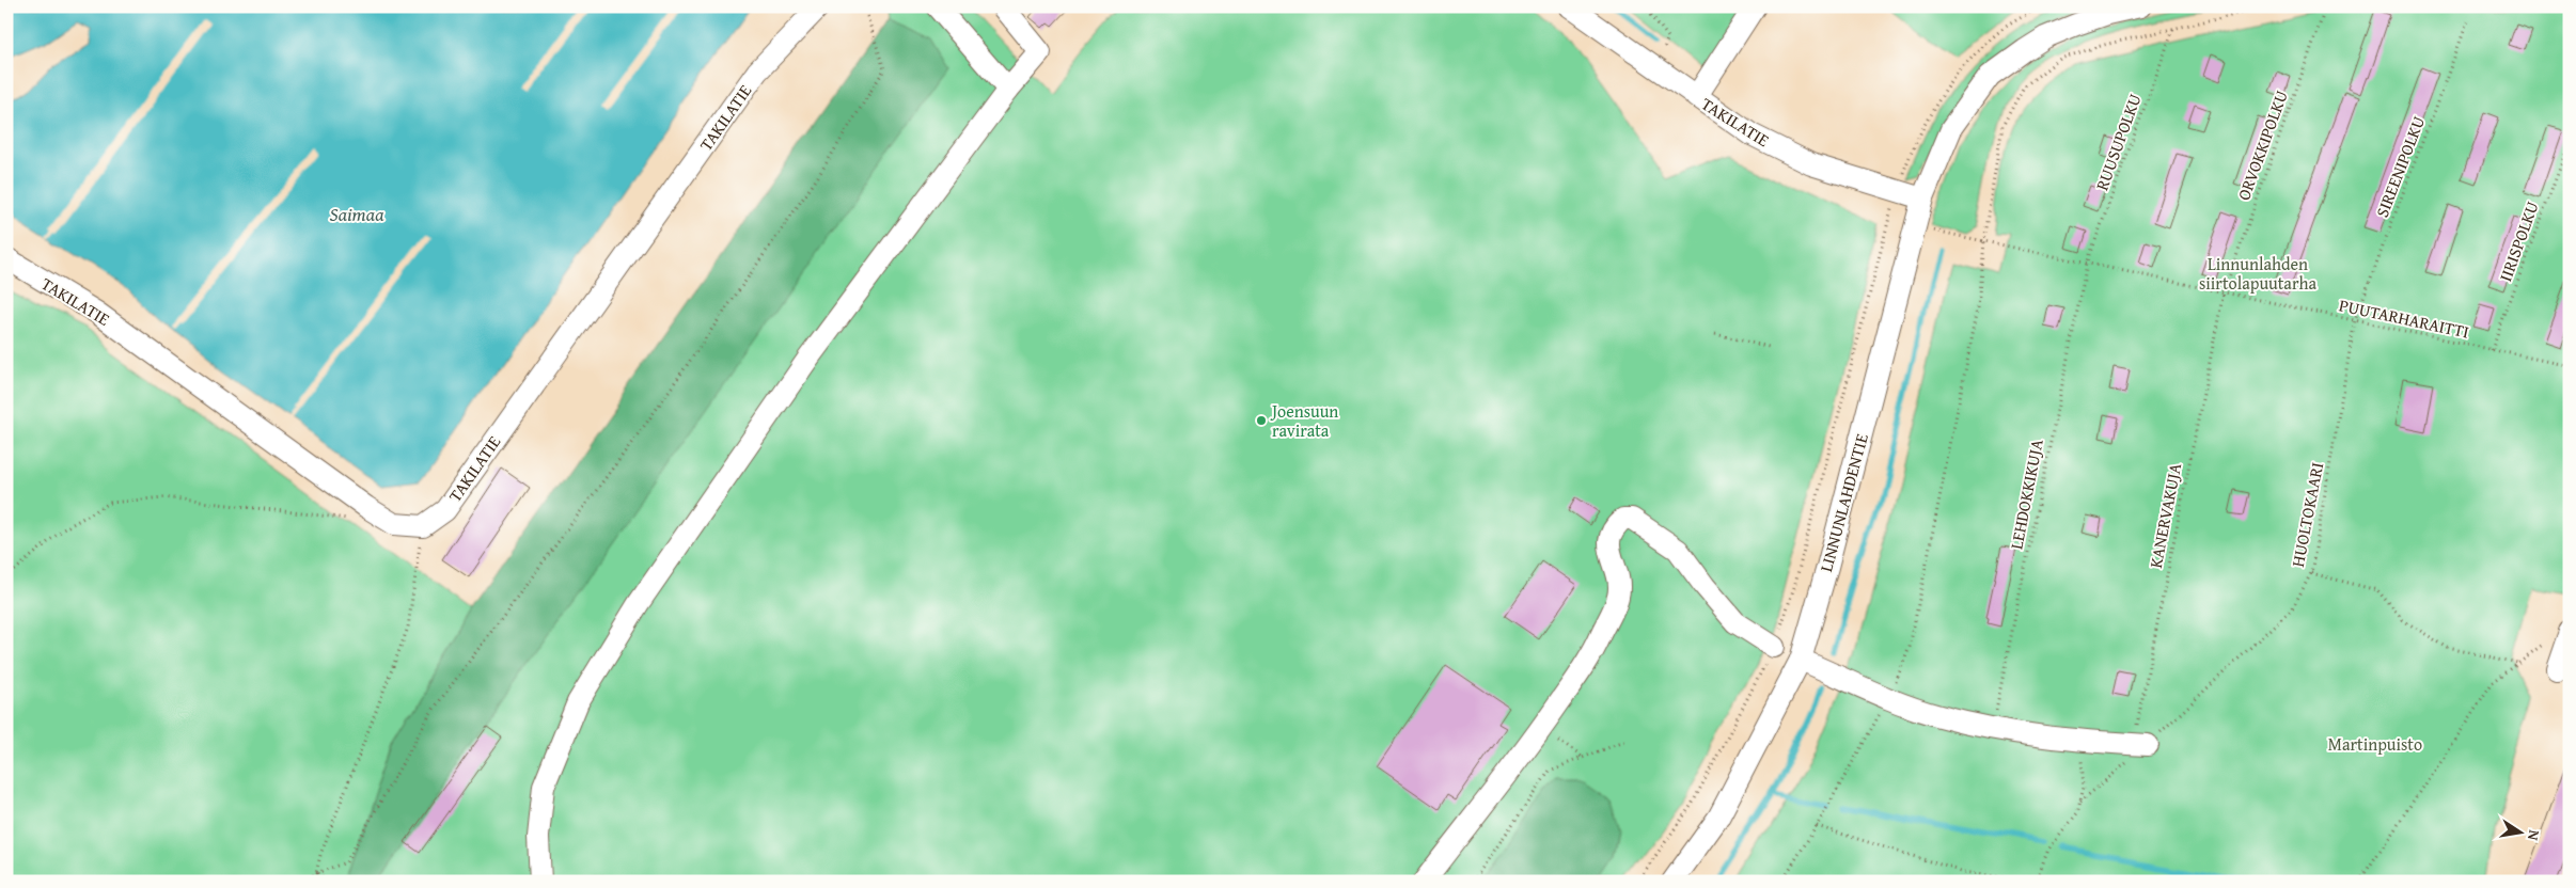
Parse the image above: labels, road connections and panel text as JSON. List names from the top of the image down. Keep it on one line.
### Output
{"streets":{"street":["TAKILATIE","LINNUNLAHDENTIE"],"path":["RUUSUPOLKU","ORVOKKIPOLKU","SIREENIPOLKU","IIRISPOLKU","PUUTARHARAITTI","LEHDOKKIKUJA","HUOLTOKAARI","KANERVAKUJA"]},"crossings":[["TAKILATIE","LINNUNLAHDENTIE"],["RUUSUPOLKU","PUUTARHARAITTI"],["RUUSUPOLKU","LEHDOKKIKUJA"],["ORVOKKIPOLKU","PUUTARHARAITTI"],["ORVOKKIPOLKU","KANERVAKUJA"],["SIREENIPOLKU","PUUTARHARAITTI"],["SIREENIPOLKU","HUOLTOKAARI"],["IIRISPOLKU","PUUTARHARAITTI"],["PUUTARHARAITTI","LEHDOKKIKUJA"],["PUUTARHARAITTI","LINNUNLAHDENTIE"],["PUUTARHARAITTI","HUOLTOKAARI"],["PUUTARHARAITTI","KANERVAKUJA"],["HUOLTOKAARI","KANERVAKUJA"]],"water":["Saimaa"],"parks":["Linnunlahden siirtolapuutarha","Martinpuisto"],"places":["Joensuun ravirata"],"north":"right"}
